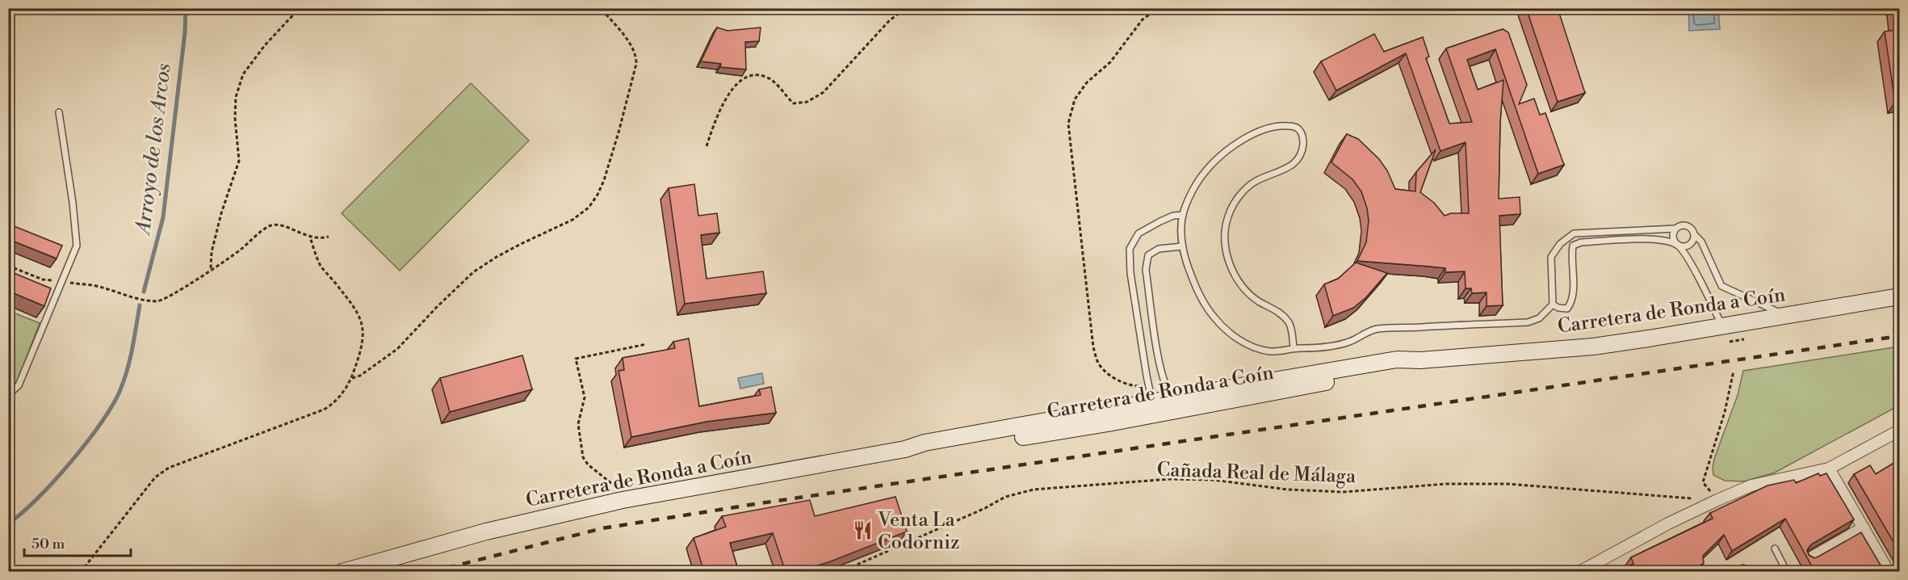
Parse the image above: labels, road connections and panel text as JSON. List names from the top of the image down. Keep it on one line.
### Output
{"streets":{"main road":["Carretera de Ronda a Coín"],"path":["Cañada Real de Málaga"]},"water":["Arroyo de los Arcos"],"places":{"restaurant":["Venta La Codorniz"]},"scale_bar":"50 m"}
